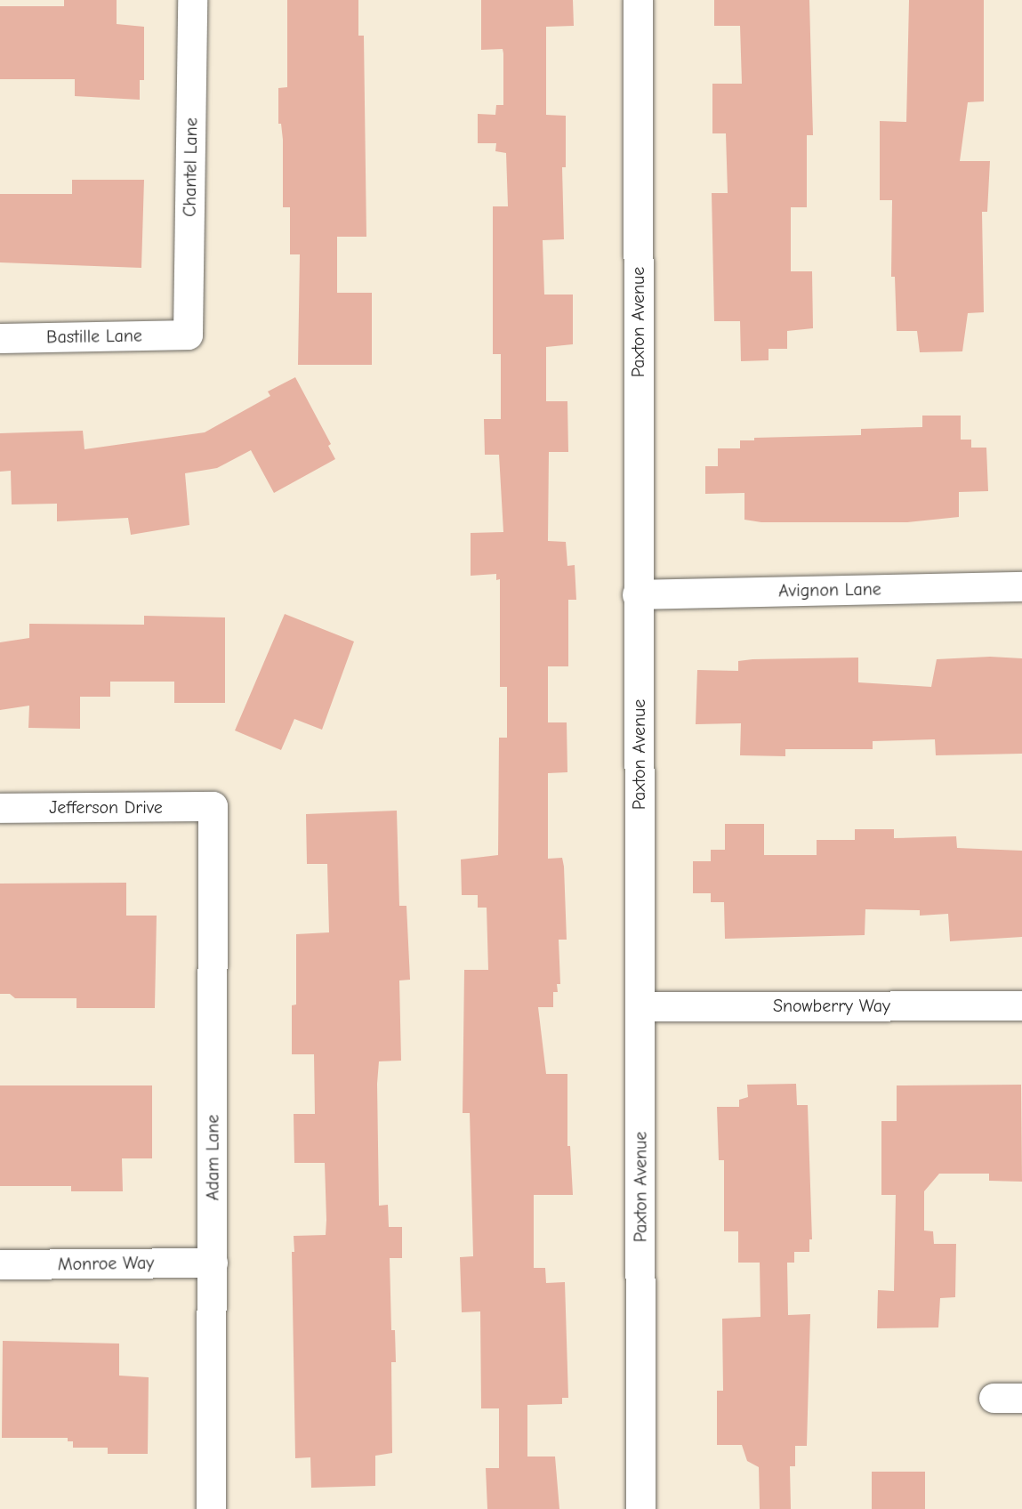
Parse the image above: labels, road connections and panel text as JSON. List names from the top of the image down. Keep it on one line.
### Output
{"streets":{"street":["Chantel Lane","Paxton Avenue","Bastille Lane","Avignon Lane","Jefferson Drive","Snowberry Way","Adam Lane","Monroe Way"]},"crossings":[["Chantel Lane","Bastille Lane"],["Paxton Avenue","Avignon Lane"],["Paxton Avenue","Snowberry Way"],["Jefferson Drive","Adam Lane"],["Adam Lane","Monroe Way"]]}
